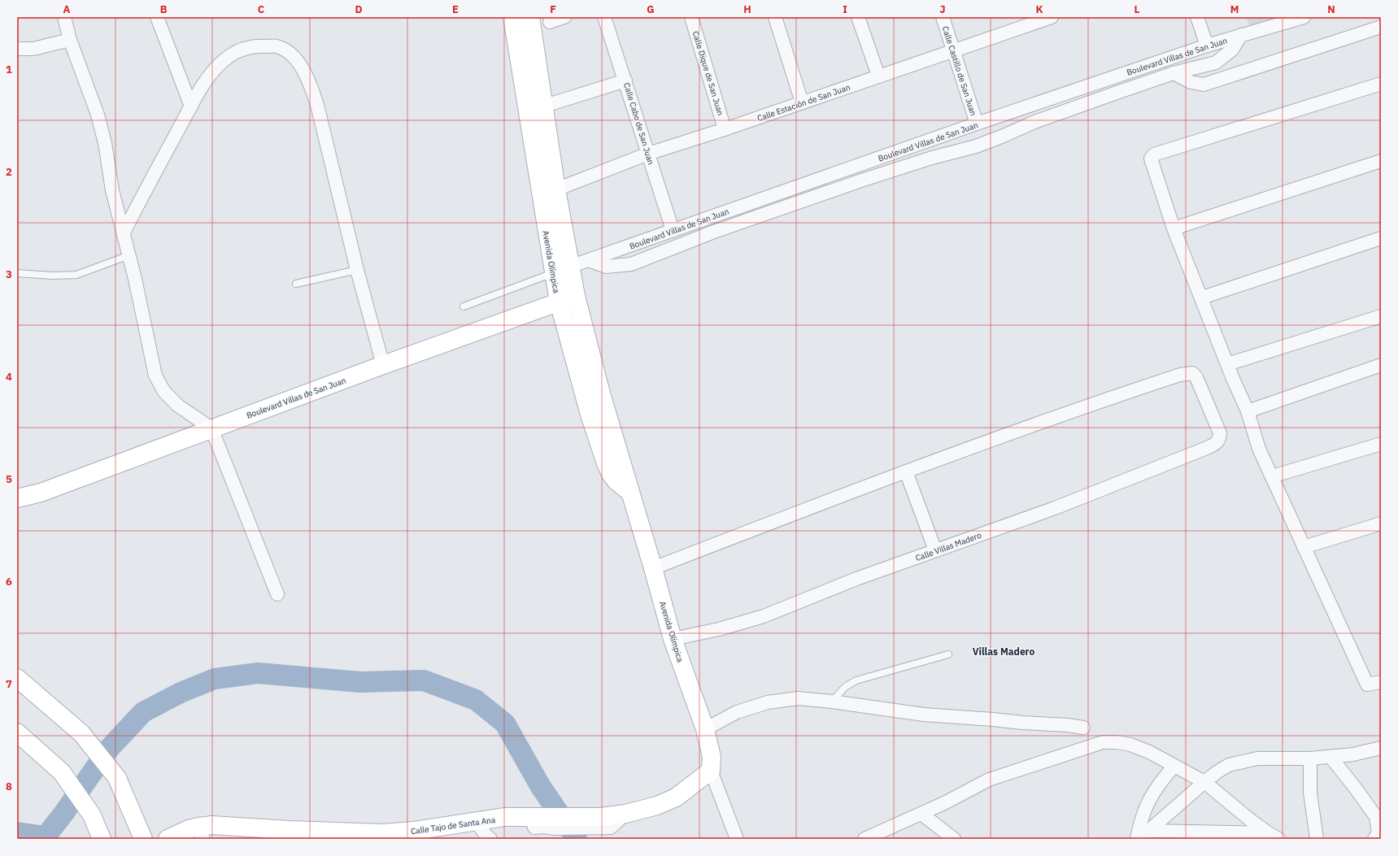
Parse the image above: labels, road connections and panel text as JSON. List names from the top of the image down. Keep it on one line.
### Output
{"streets":{"street":["Boulevard Villas de San Juan","Calle Castillo de San Juan","Calle Dique de San Juan","Calle Estación de San Juan","Calle Cabo de San Juan","Avenida Olímpica","Calle Villas Madero","Calle Tajo de Santa Ana"]},"crossings":[["Boulevard Villas de San Juan","Calle Castillo de San Juan"],["Boulevard Villas de San Juan","Calle Cabo de San Juan"],["Boulevard Villas de San Juan","Avenida Olímpica"],["Calle Castillo de San Juan","Calle Estación de San Juan"],["Calle Dique de San Juan","Calle Estación de San Juan"],["Calle Estación de San Juan","Calle Cabo de San Juan"],["Calle Estación de San Juan","Avenida Olímpica"],["Avenida Olímpica","Calle Villas Madero"],["Avenida Olímpica","Calle Tajo de Santa Ana"]],"districts":["Villas Madero"],"grid":{"columns":["A","B","C","D","E","F","G","H","I","J","K","L","M","N"],"rows":["1","2","3","4","5","6","7","8"]}}
